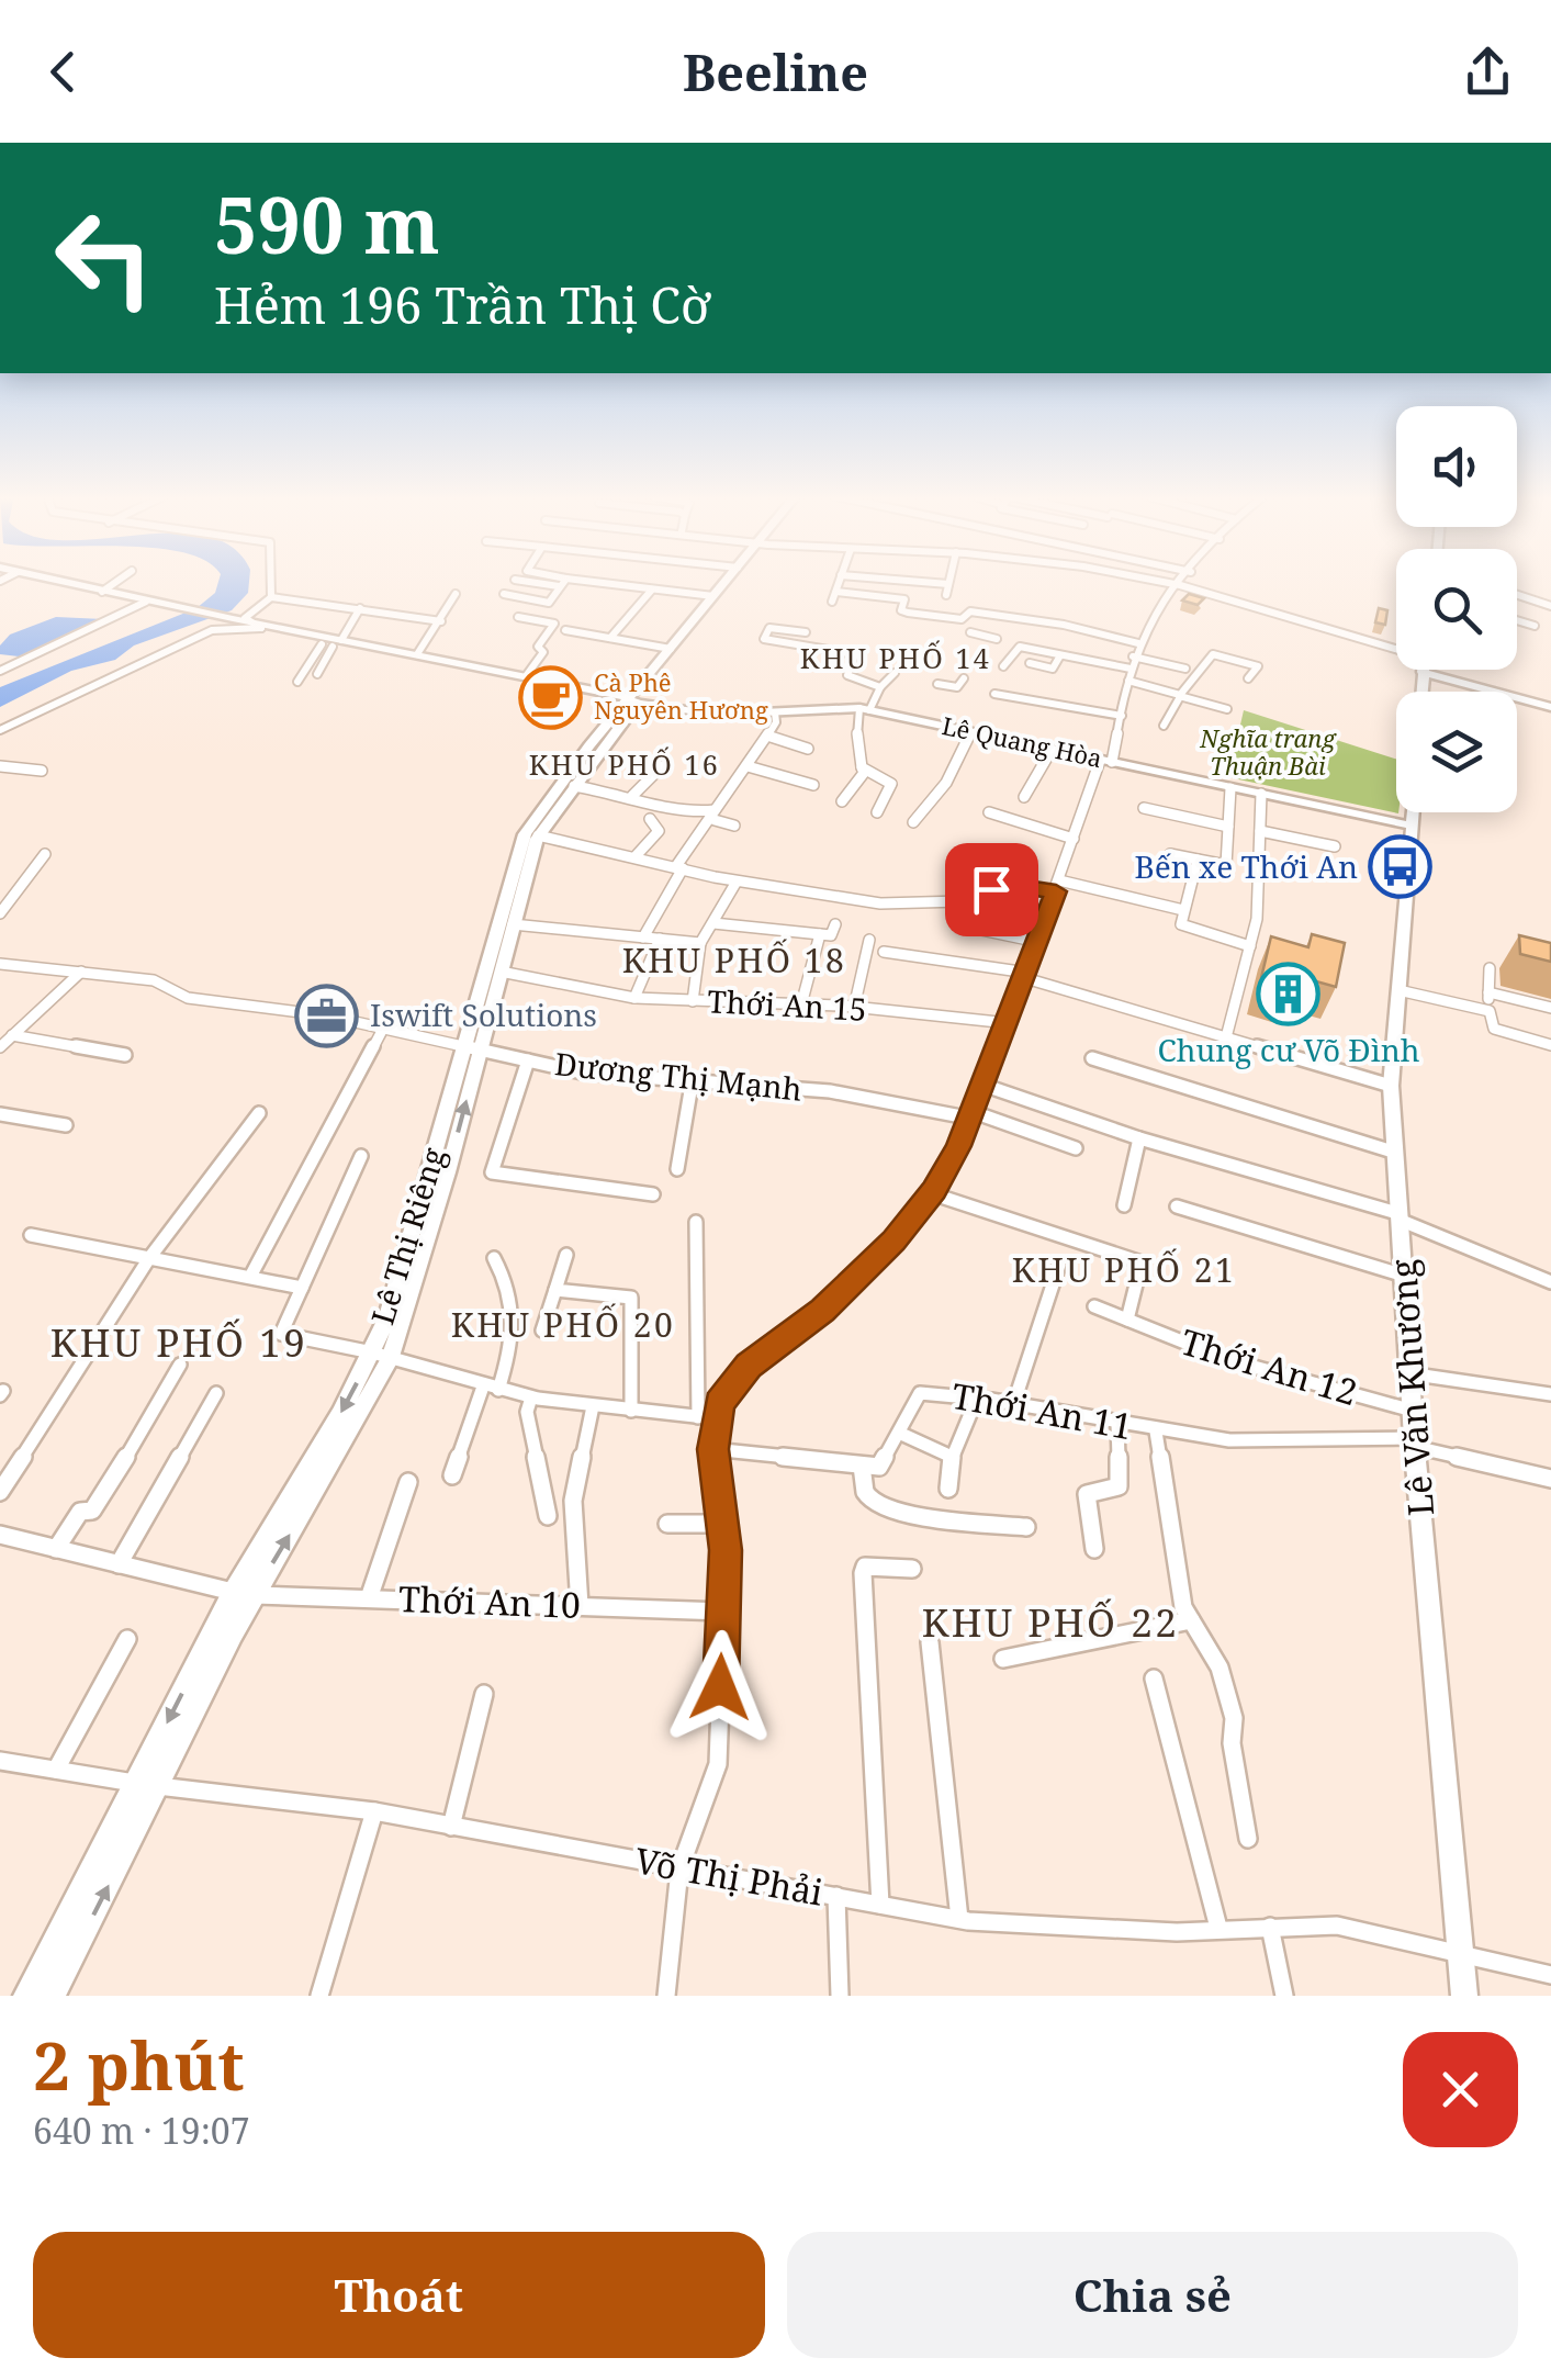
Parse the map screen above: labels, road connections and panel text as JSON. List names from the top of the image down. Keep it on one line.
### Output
{"streets":{"street":["Lê Quang Hòa","Thới An 15","Dương Thị Mạnh","Lê Thị Riêng","Thới An 12","Lê Văn Khương","Thới An 11","Thới An 10","Võ Thị Phải"]},"crossings":[["Lê Quang Hòa","Lê Thị Riêng"],["Lê Quang Hòa","Lê Văn Khương"],["Thới An 15","Lê Thị Riêng"],["Dương Thị Mạnh","Lê Thị Riêng"],["Lê Thị Riêng","Thới An 10"],["Lê Thị Riêng","Võ Thị Phải"],["Thới An 12","Lê Văn Khương"],["Lê Văn Khương","Thới An 11"],["Lê Văn Khương","Võ Thị Phải"]],"districts":["KHU PHỐ 14","KHU PHỐ 16","KHU PHỐ 18","KHU PHỐ 21","KHU PHỐ 20","KHU PHỐ 19","KHU PHỐ 22"],"parks":["Nghĩa trang Thuận Bài"],"places":{"cafe":["Cà Phê Nguyên Hương"],"bus stop":["Bến xe Thới An"],"building":["Chung cư Võ Đình"],"office":["Iswift Solutions"]},"page":{"header":"Beeline","turn":["590 m","Hẻm 196 Trần Thị Cờ"],"heading":["2 phút","640 m · 19:07"],"buttons":["Thoát","Chia sẻ"]}}
